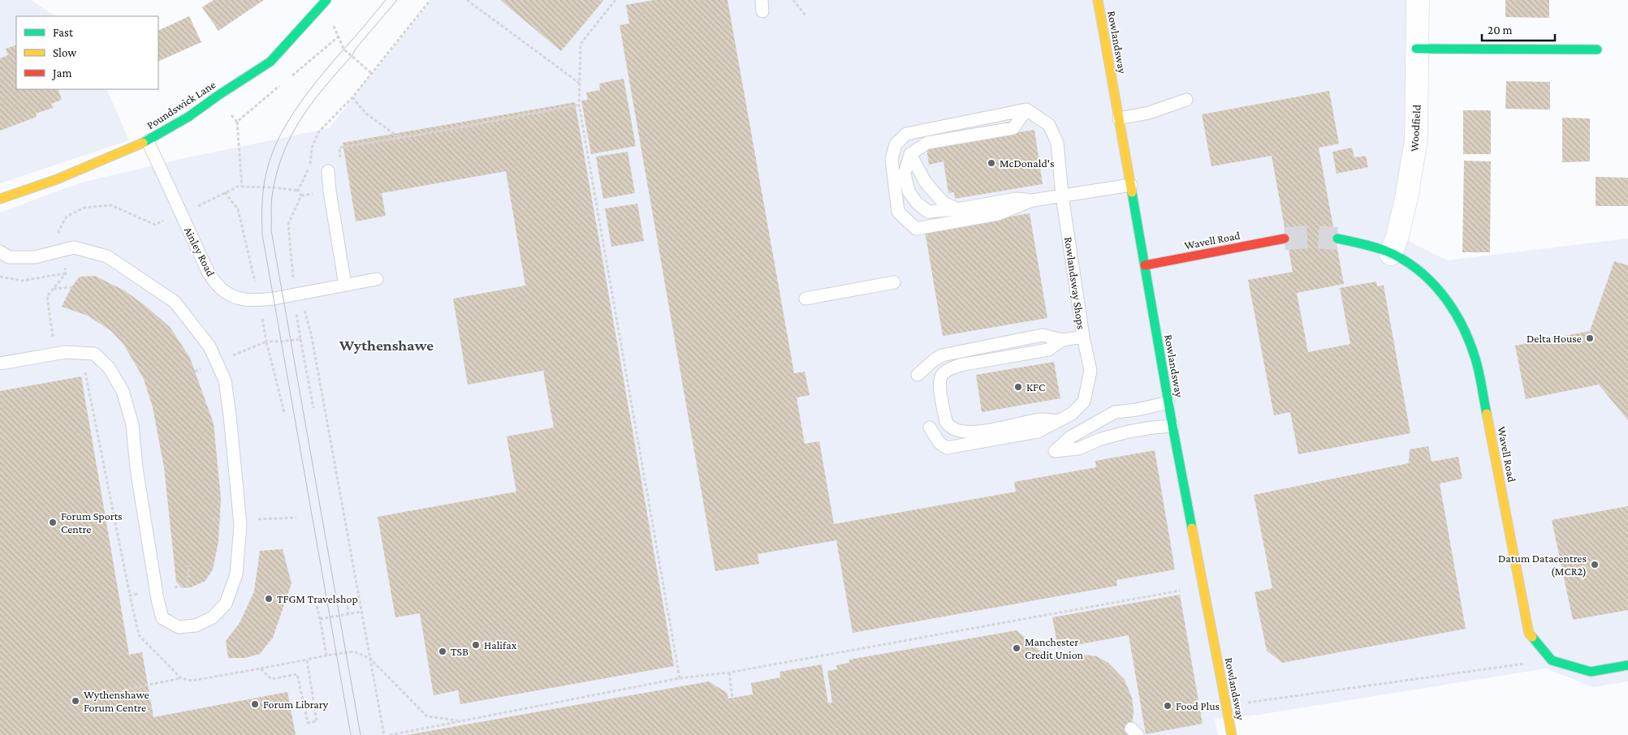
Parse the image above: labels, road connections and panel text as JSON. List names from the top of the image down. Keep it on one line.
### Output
{"streets":{"street":["Rowlandsway","Poundswick Lane","Woodfield","Wavell Road"],"lane":["Ainley Road","Rowlandsway Shops"]},"crossings":[["Rowlandsway","Wavell Road"],["Poundswick Lane","Ainley Road"],["Woodfield","Wavell Road"]],"districts":["Wythenshawe"],"places":["McDonald's","Delta House","KFC","Forum Sports Centre","Datum Datacentres (MCR2)","TFGM Travelshop","Halifax","Manchester Credit Union","TSB","Wythenshawe Forum Centre","Forum Library","Food Plus"],"legend":["Fast","Slow","Jam"],"scale_bar":"20 m"}
